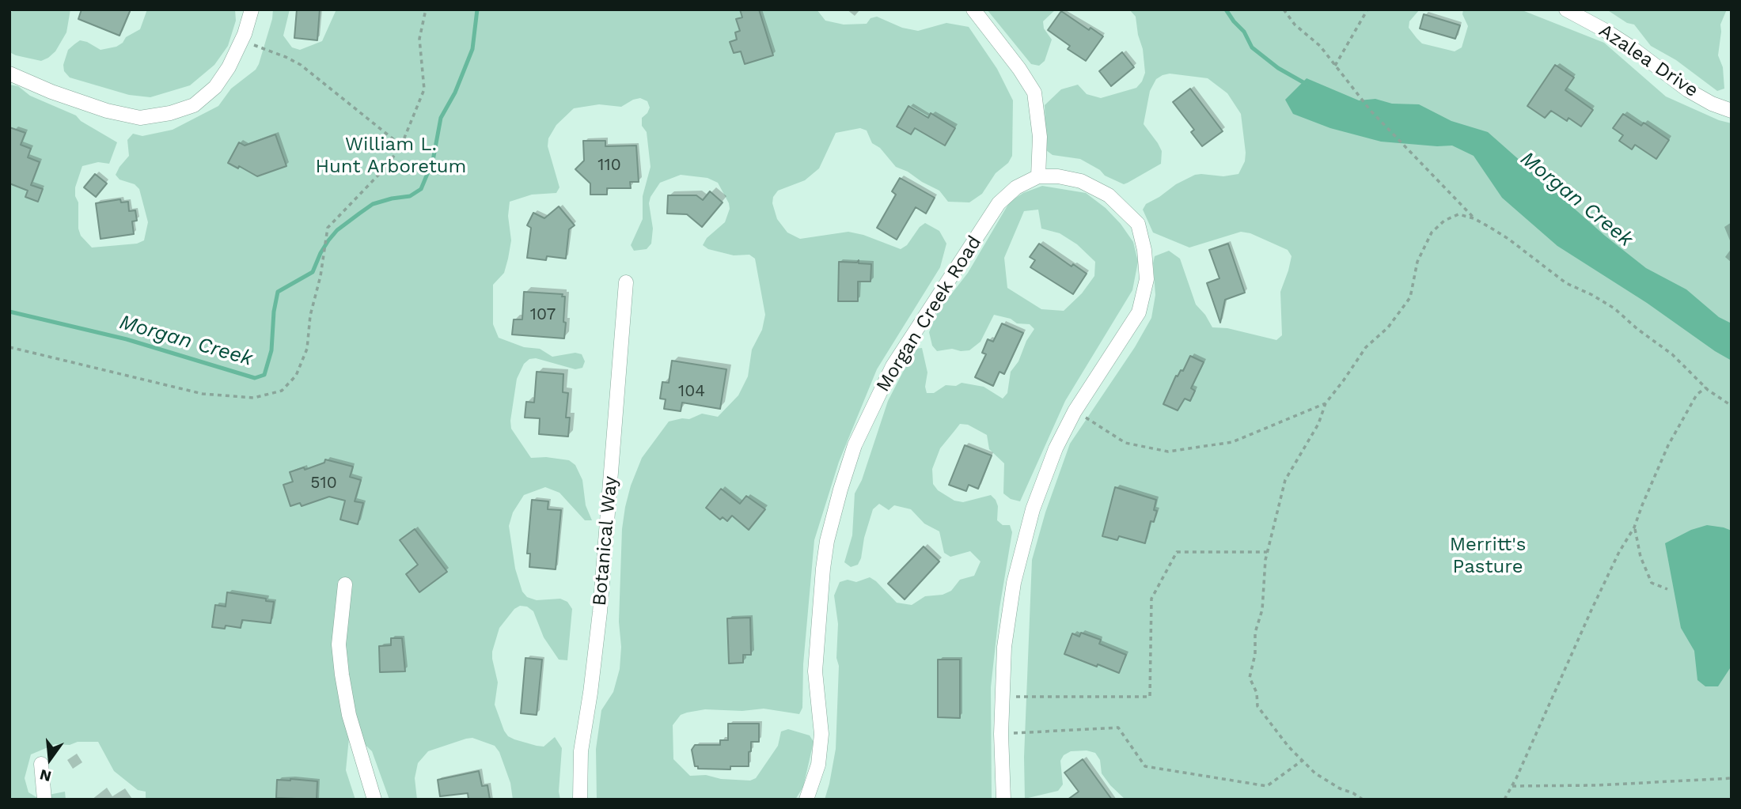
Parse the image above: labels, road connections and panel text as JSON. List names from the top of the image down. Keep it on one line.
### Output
{"streets":{"street":["Azalea Drive","Morgan Creek Road","Botanical Way"]},"water":["Morgan Creek"],"parks":["William L. Hunt Arboretum","Merritt's Pasture"],"house_numbers":["110","107","104","510"],"north":"bottom"}
